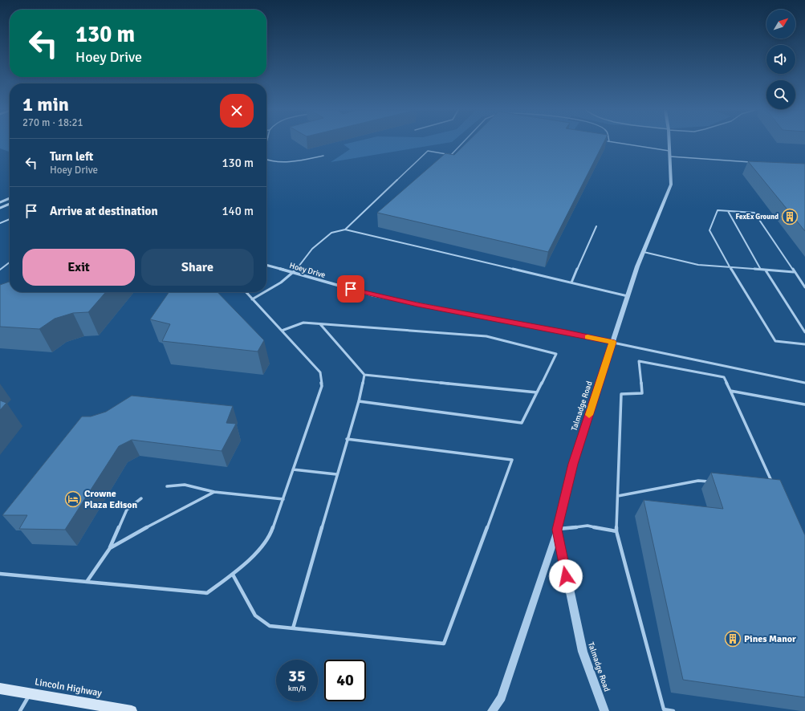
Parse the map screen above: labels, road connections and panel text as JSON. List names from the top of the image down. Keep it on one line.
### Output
{"streets":{"main road":["Lincoln Highway"],"street":["Hoey Drive","Talmadge Road"]},"crossings":[["Hoey Drive","Talmadge Road"]],"places":{"building":["FexEx Ground","Pines Manor"],"hotel":["Crowne Plaza Edison"]},"north":"top right","page":{"turn":["130 m","Hoey Drive"],"heading":["1 min","270 m · 18:21"],"list":[{"name":"Turn left","note":"Hoey Drive","value":"130 m"},{"name":"Arrive at destination","value":"140 m"}],"buttons":["Exit","Share"],"speed":"35 km/h","limit":"40"}}
